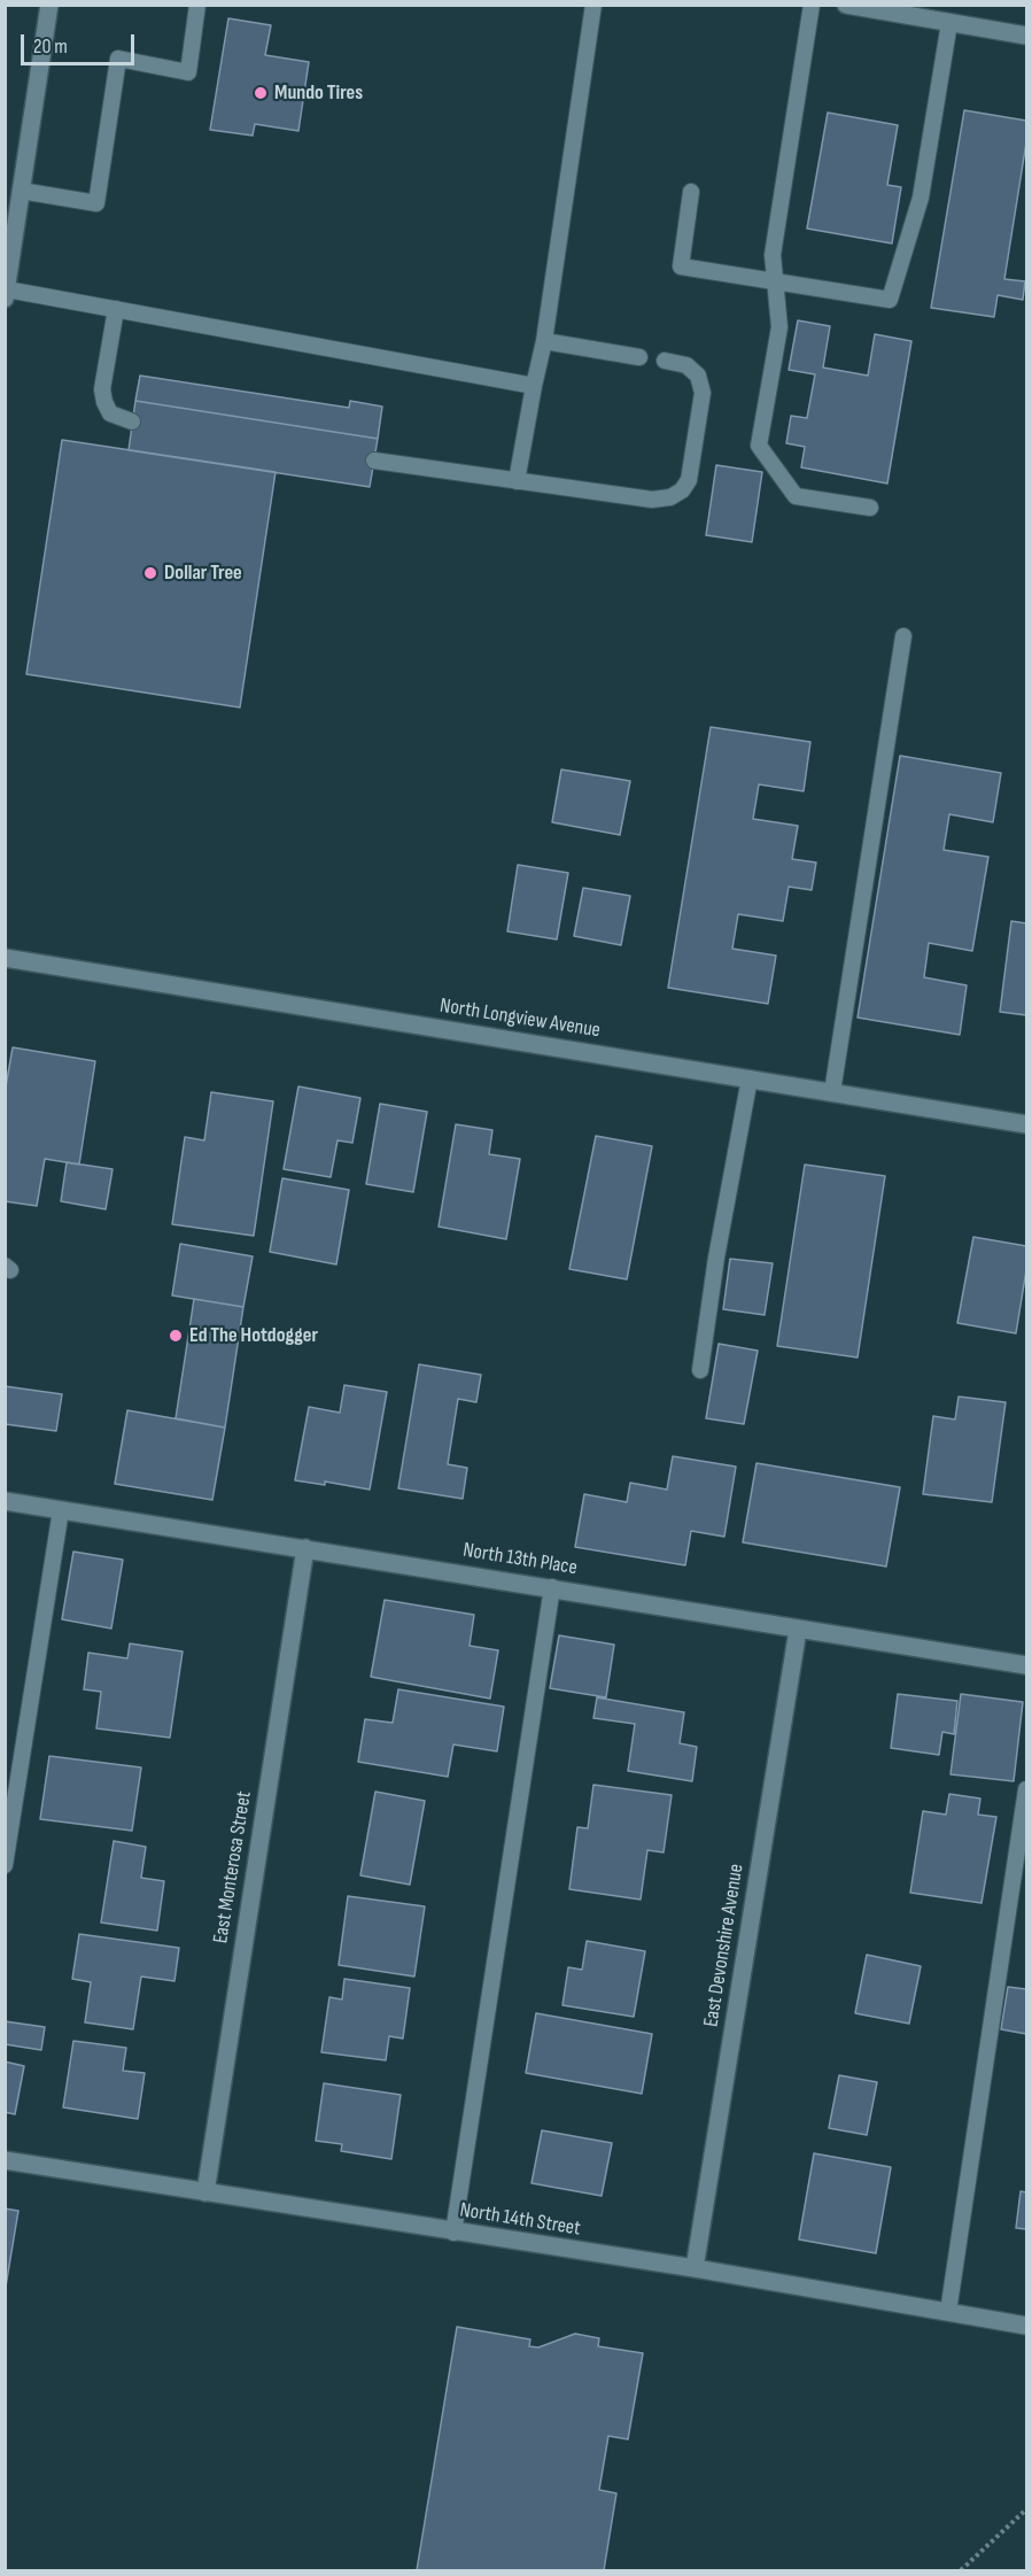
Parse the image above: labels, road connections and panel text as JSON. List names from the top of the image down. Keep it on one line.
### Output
{"streets":{"street":["North Longview Avenue","North 13th Place","East Monterosa Street","East Devonshire Avenue","North 14th Street"]},"crossings":[["North 13th Place","East Monterosa Street"],["North 13th Place","East Devonshire Avenue"],["East Monterosa Street","North 14th Street"],["East Devonshire Avenue","North 14th Street"]],"places":["Mundo Tires","Dollar Tree","Ed The Hotdogger"],"scale_bar":"20 m"}
